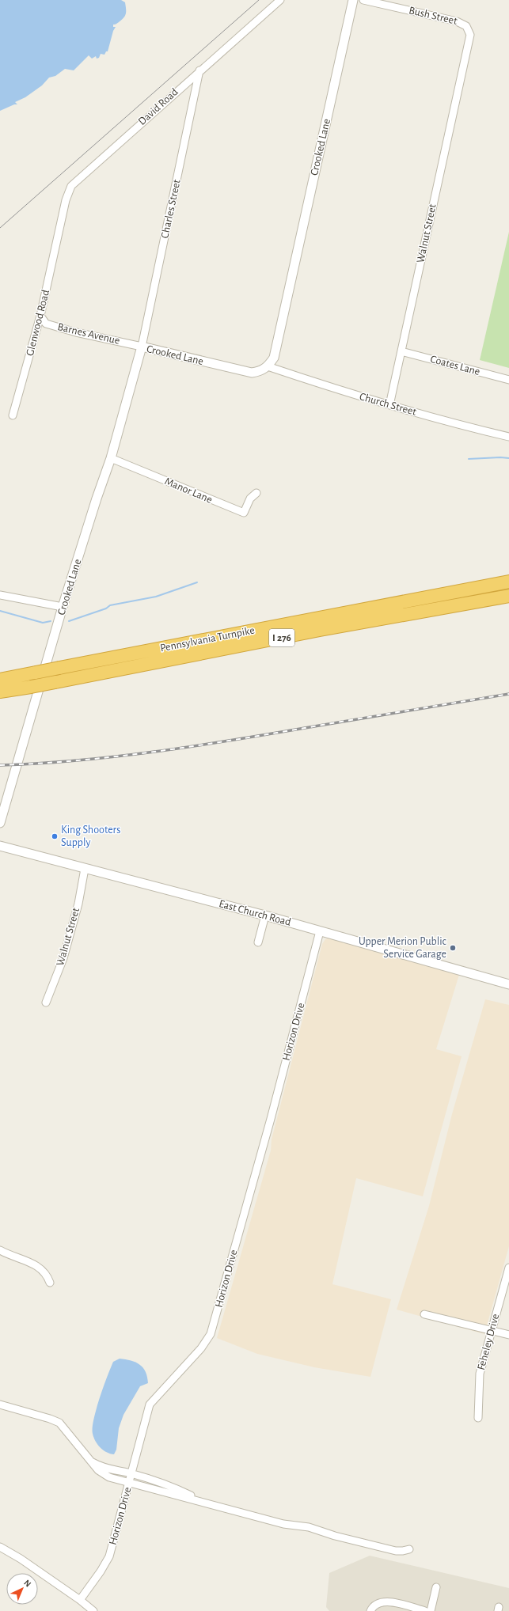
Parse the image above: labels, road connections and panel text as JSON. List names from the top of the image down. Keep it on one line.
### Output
{"streets":{"highway":["I 276","Pennsylvania Turnpike"],"street":["Bush Street","David Road","Crooked Lane","Charles Street","Walnut Street","Glenwood Road","Barnes Avenue","Coates Lane","Church Street","Manor Lane","East Church Road","Horizon Drive","Feheley Drive"]},"crossings":[["Bush Street","Walnut Street"],["David Road","Charles Street"],["David Road","Glenwood Road"],["Crooked Lane","Charles Street"],["Crooked Lane","Barnes Avenue"],["Crooked Lane","Church Street"],["Crooked Lane","Manor Lane"],["Charles Street","Barnes Avenue"],["Walnut Street","Coates Lane"],["Walnut Street","Church Street"],["Walnut Street","East Church Road"],["Glenwood Road","Barnes Avenue"],["East Church Road","Horizon Drive"]],"places":["King Shooters Supply","Upper Merion Public Service Garage"],"north":"top right"}
